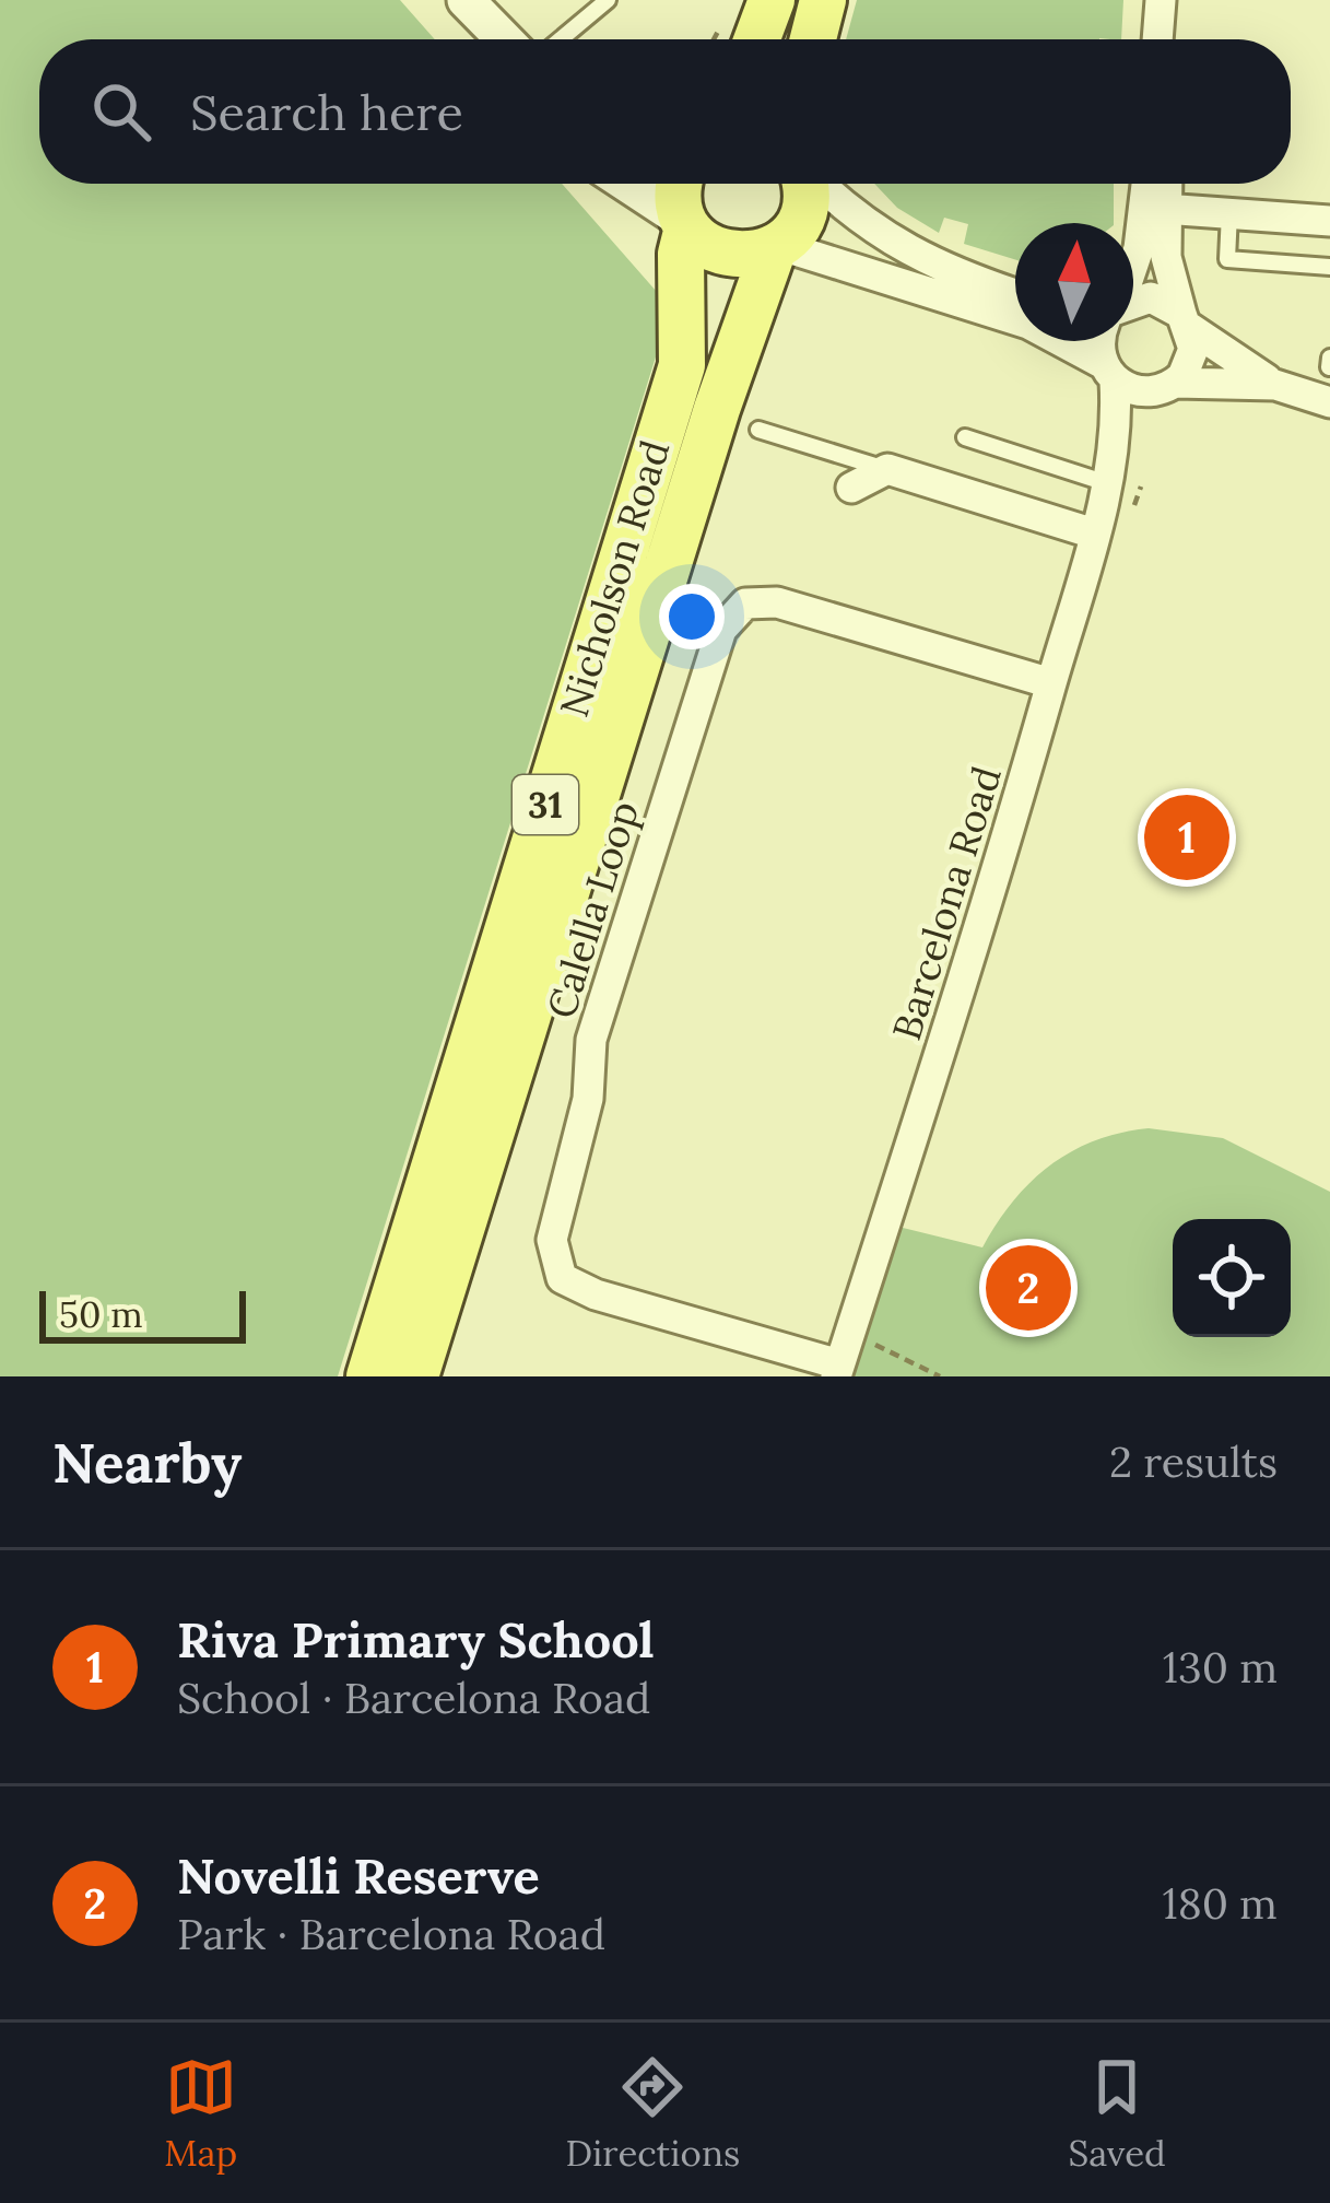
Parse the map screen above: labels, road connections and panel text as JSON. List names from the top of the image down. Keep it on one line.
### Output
{"streets":{"main road":["Nicholson Road","31"],"street":["Barcelona Road","Calella Loop"]},"crossings":[["Nicholson Road","31"],["Barcelona Road","Calella Loop"]],"scale_bar":"50 m","north":"top","page":{"search":"Search here","pins":["1","2"],"scale":"50 m","heading":["Nearby","2 results"],"list":[{"mark":"1","name":"Riva Primary School","note":"School · Barcelona Road","value":"130 m"},{"mark":"2","name":"Novelli Reserve","note":"Park · Barcelona Road","value":"180 m"}],"nav":["Map","Directions","Saved"]}}
